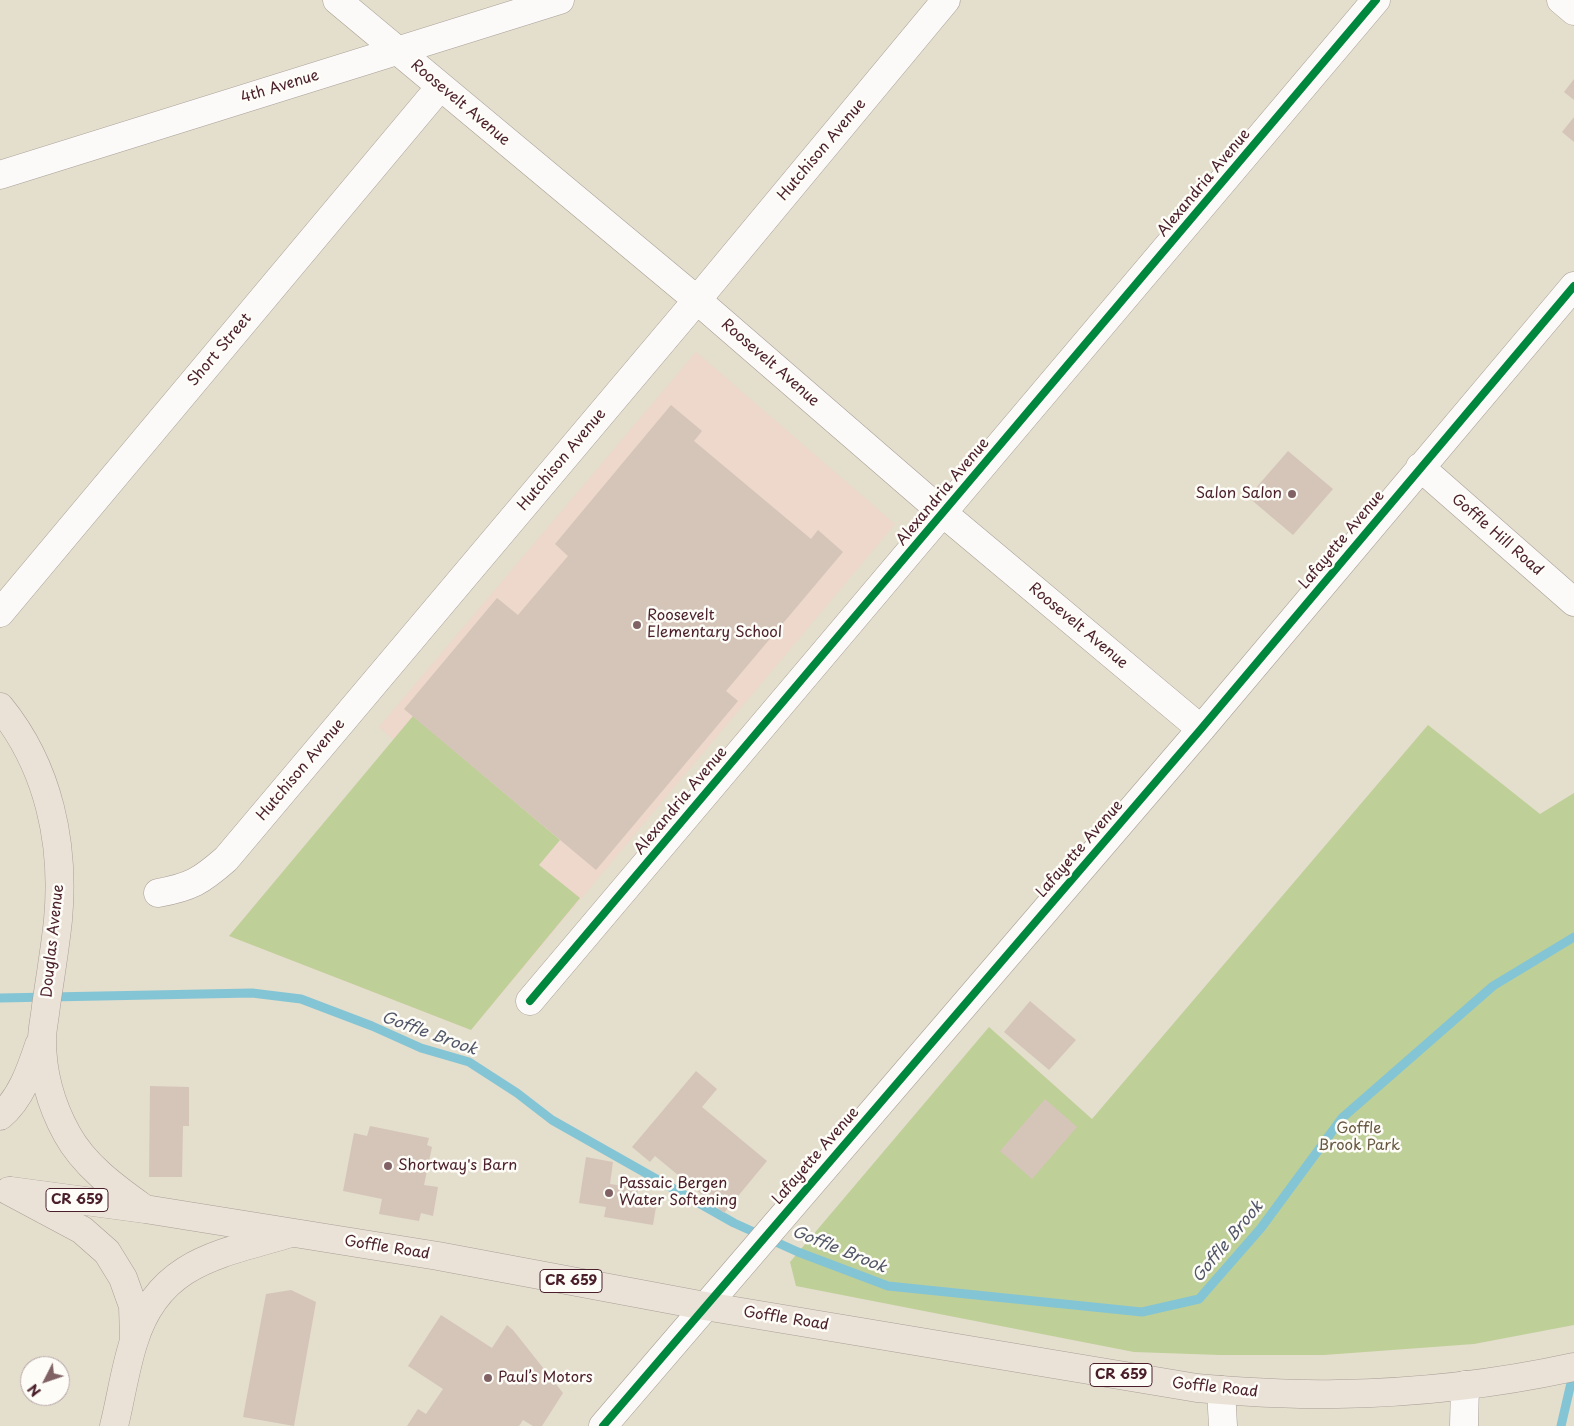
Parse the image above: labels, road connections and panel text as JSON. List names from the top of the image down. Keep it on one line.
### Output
{"streets":{"main road":["Douglas Avenue","CR 659","Goffle Road"],"street":["4th Avenue","Roosevelt Avenue","Hutchison Avenue","Alexandria Avenue","Short Street","Goffle Hill Road","Lafayette Avenue"]},"crossings":[["4th Avenue","Roosevelt Avenue"],["Roosevelt Avenue","Hutchison Avenue"],["Roosevelt Avenue","Alexandria Avenue"],["Roosevelt Avenue","Short Street"],["Roosevelt Avenue","Lafayette Avenue"],["Goffle Hill Road","Lafayette Avenue"],["Lafayette Avenue","Goffle Road"]],"water":["Goffle Brook"],"parks":["Goffle Brook Park"],"places":["Salon Salon","Roosevelt Elementary School","Shortway's Barn","Passaic Bergen Water Softening","Paul’s Motors"],"north":"bottom left"}
